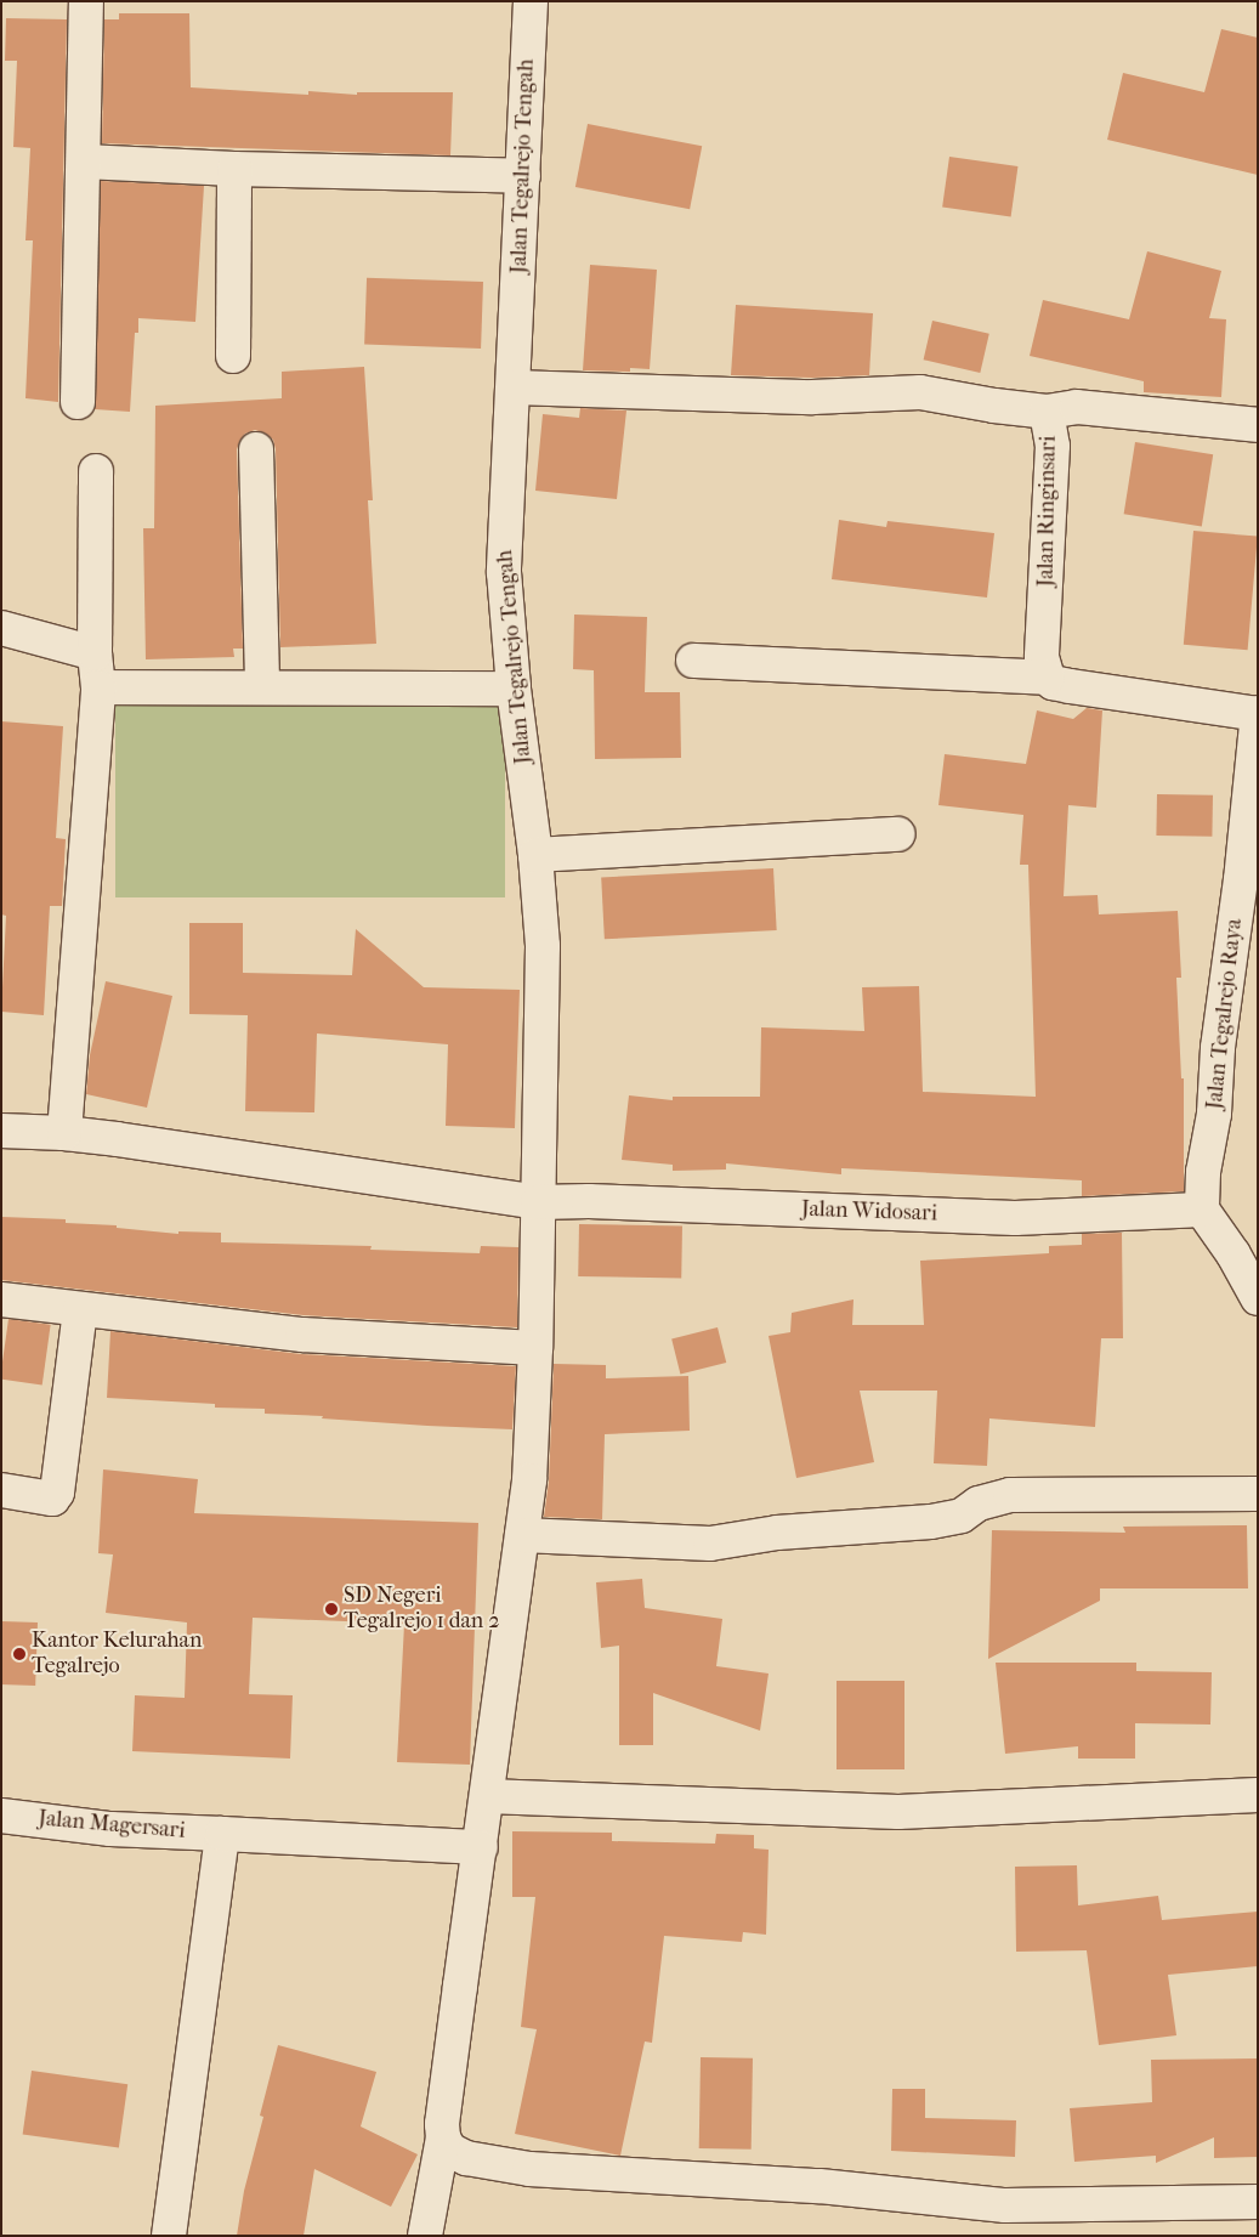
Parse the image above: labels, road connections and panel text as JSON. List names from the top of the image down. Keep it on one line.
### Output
{"streets":{"street":["Jalan Tegalrejo Tengah","Jalan Ringinsari","Jalan Tegalrejo Raya","Jalan Widosari","Jalan Magersari"]},"crossings":[["Jalan Tegalrejo Tengah","Jalan Ringinsari"],["Jalan Tegalrejo Tengah","Jalan Widosari"],["Jalan Tegalrejo Tengah","Jalan Magersari"],["Jalan Tegalrejo Raya","Jalan Widosari"]],"places":["SD Negeri Tegalrejo 1 dan 2","Kantor Kelurahan Tegalrejo"]}
